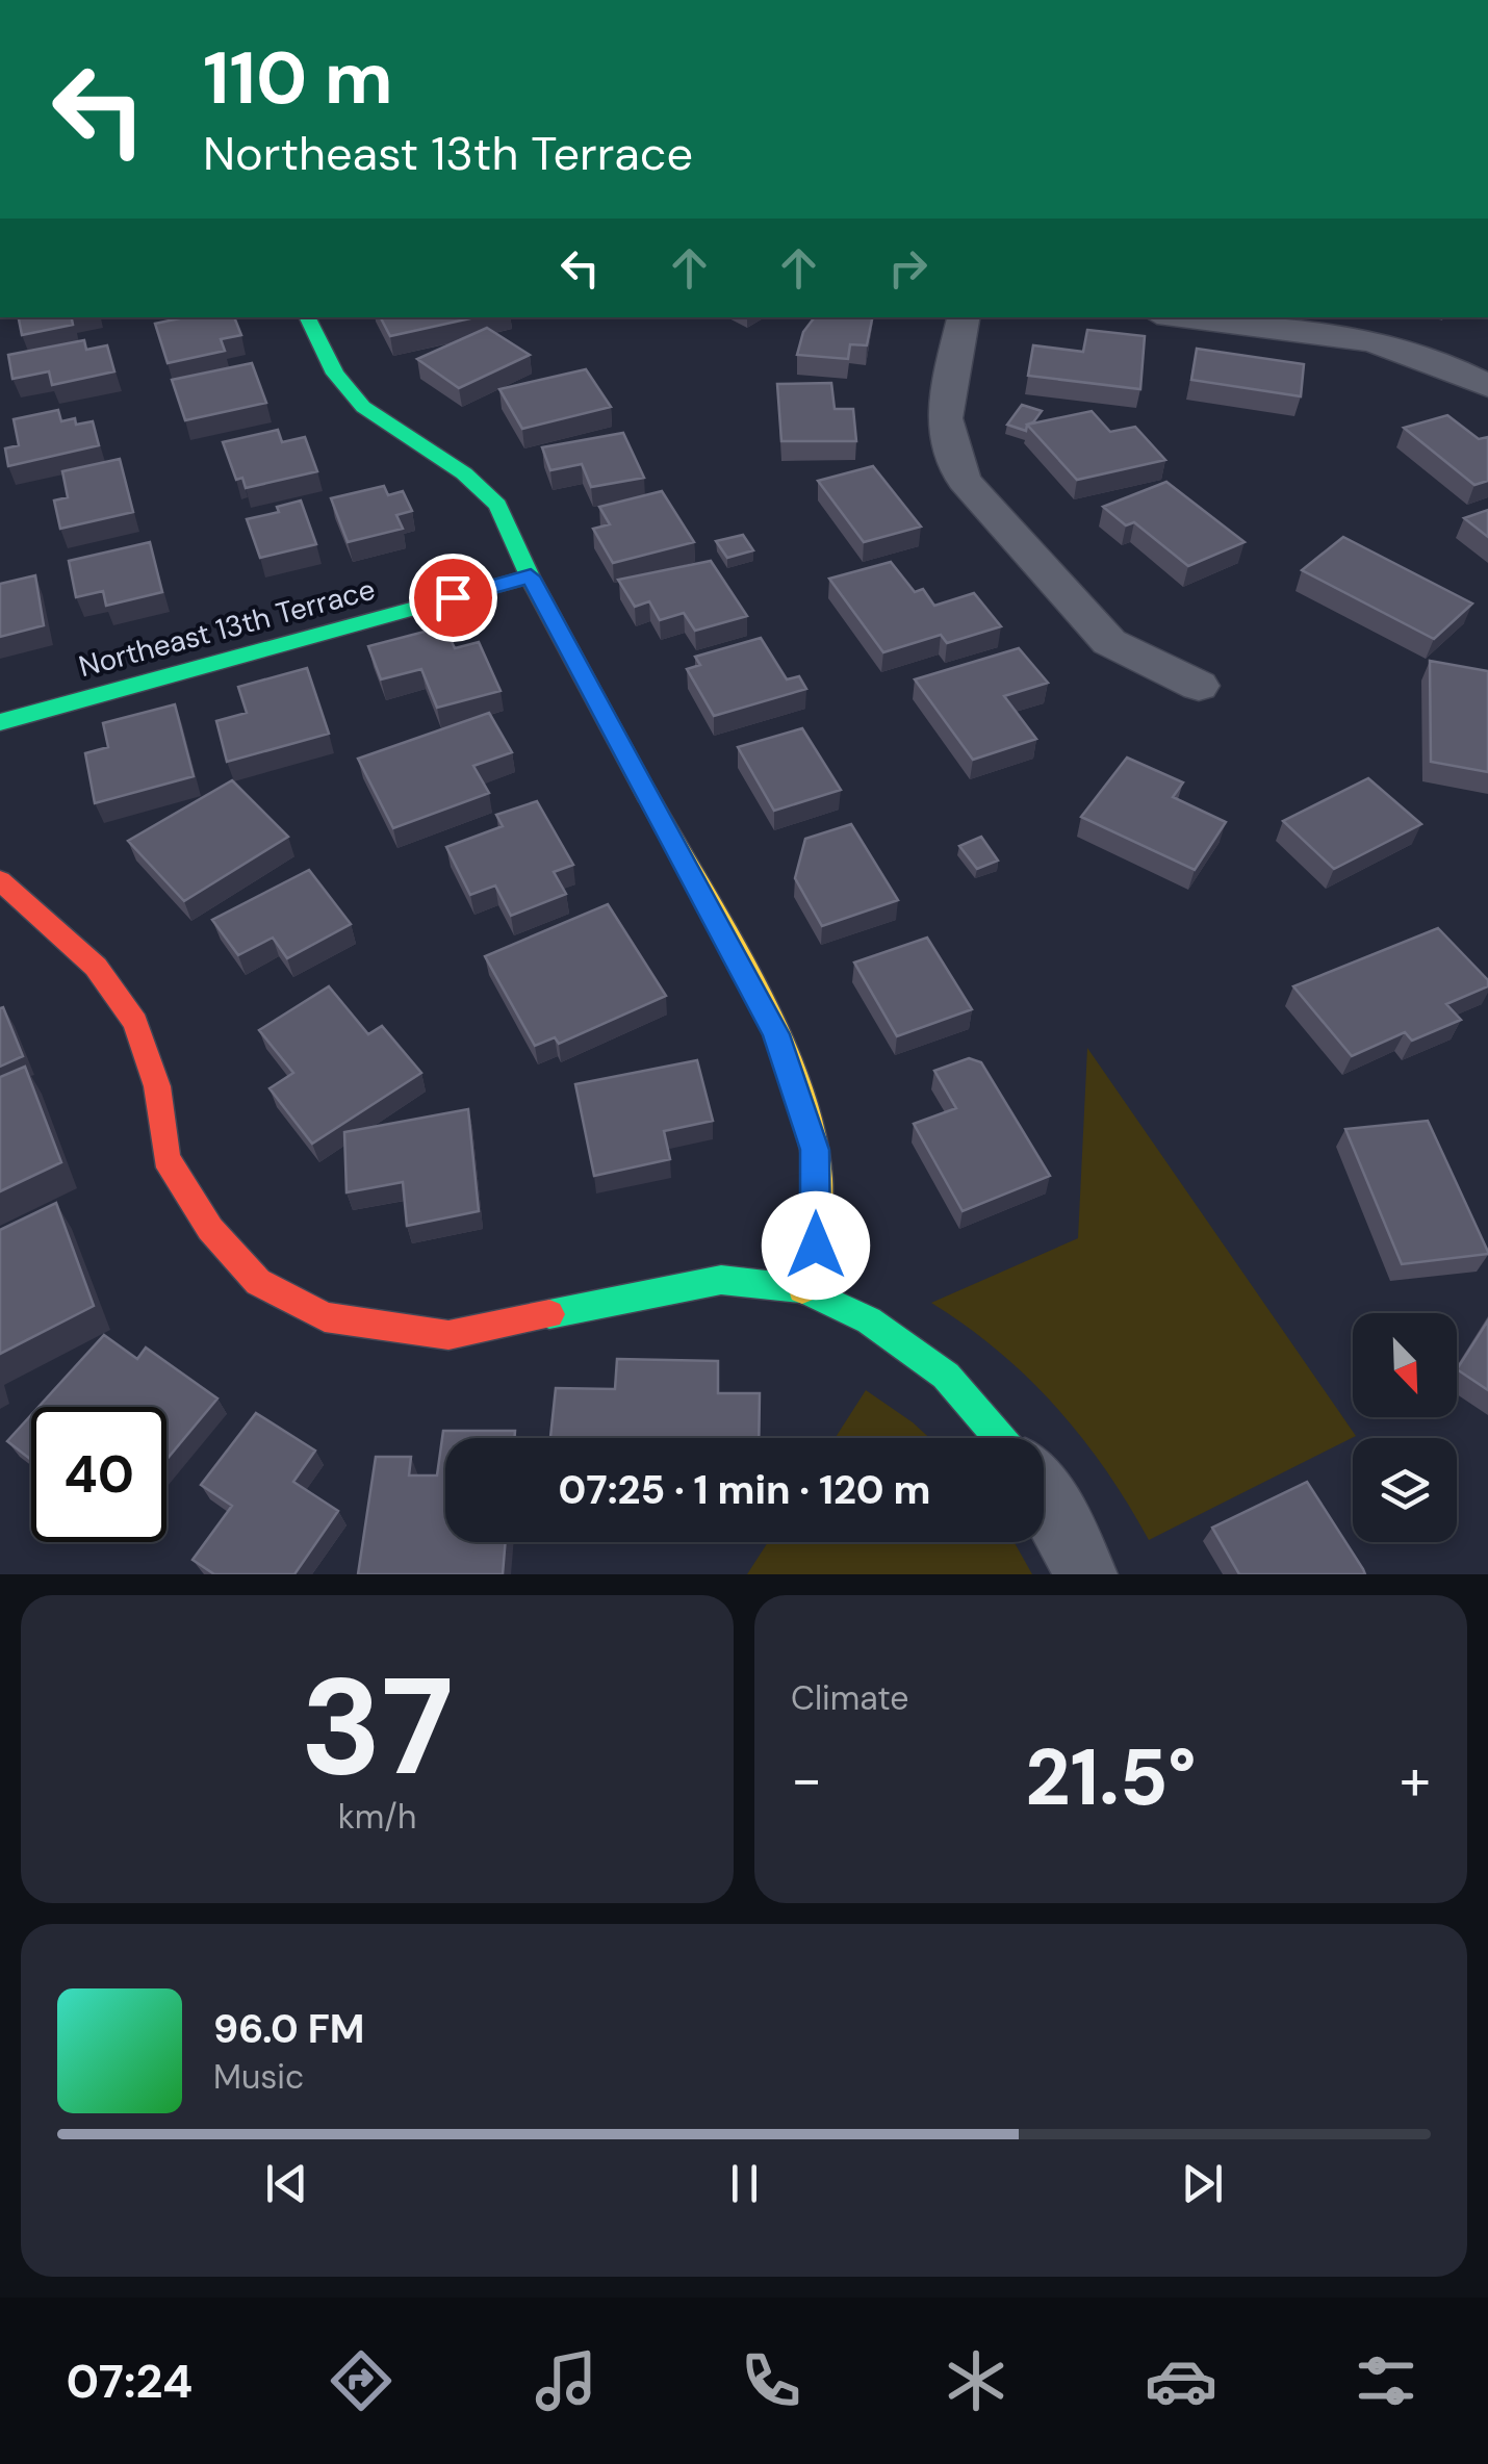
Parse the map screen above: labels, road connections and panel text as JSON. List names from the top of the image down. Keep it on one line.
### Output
{"streets":{"street":["Northeast 13th Terrace"]},"north":"bottom right","page":{"turn":["110 m","Northeast 13th Terrace"],"limit":"40","trip":"07:25 · 1 min · 120 m","tile":[["37","km/h"],"Climate"],"heat":["−","21.5°","+"],"song":["96.0 FM","Music"],"tabs":"07:24"}}
